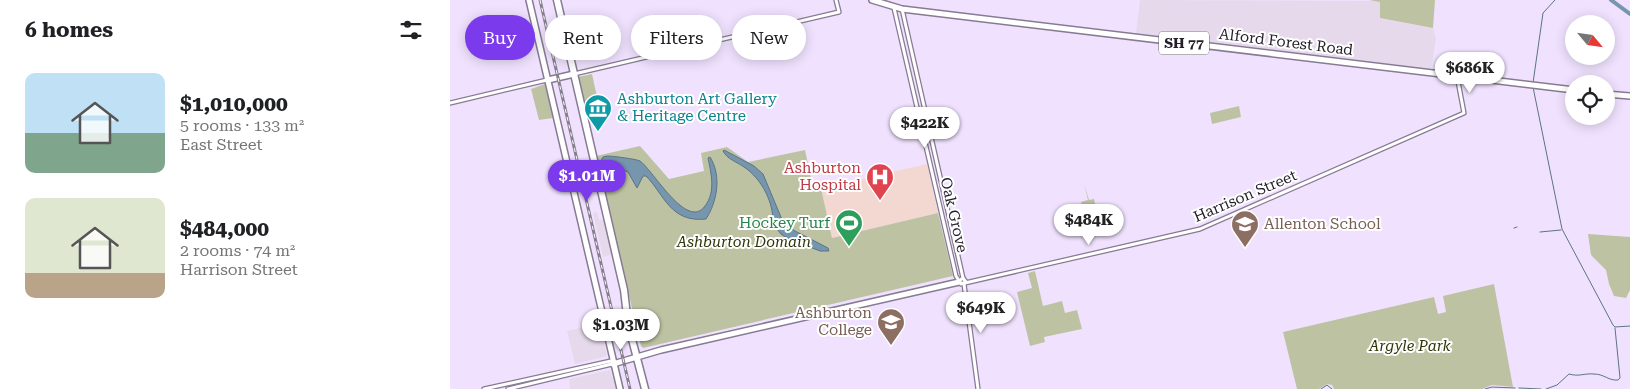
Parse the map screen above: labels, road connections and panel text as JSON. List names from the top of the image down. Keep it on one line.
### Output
{"streets":{"main road":["Alford Forest Road","SH 77"],"street":["Harrison Street","Oak Grove"]},"crossings":[["Alford Forest Road","SH 77"],["Alford Forest Road","Harrison Street"],["Alford Forest Road","Oak Grove"],["SH 77","Harrison Street"],["SH 77","Oak Grove"],["Harrison Street","Oak Grove"]],"parks":["Ashburton Domain","Argyle Park"],"places":{"museum":["Ashburton Art Gallery & Heritage Centre"],"hospital":["Ashburton Hospital"],"sports":["Hockey Turf"],"school or university":["Allenton School","Ashburton College"]},"north":"bottom right","page":{"heading":"6 homes","chip":["Buy","Rent","Filters","New"],"price":["$686K","$422K","$1.01M","$484K","$649K","$1.03M"],"list":[{"name":"$1,010,000","note":"5 rooms · 133 m² · East Street"},{"name":"$484,000","note":"2 rooms · 74 m² · Harrison Street"}]}}
